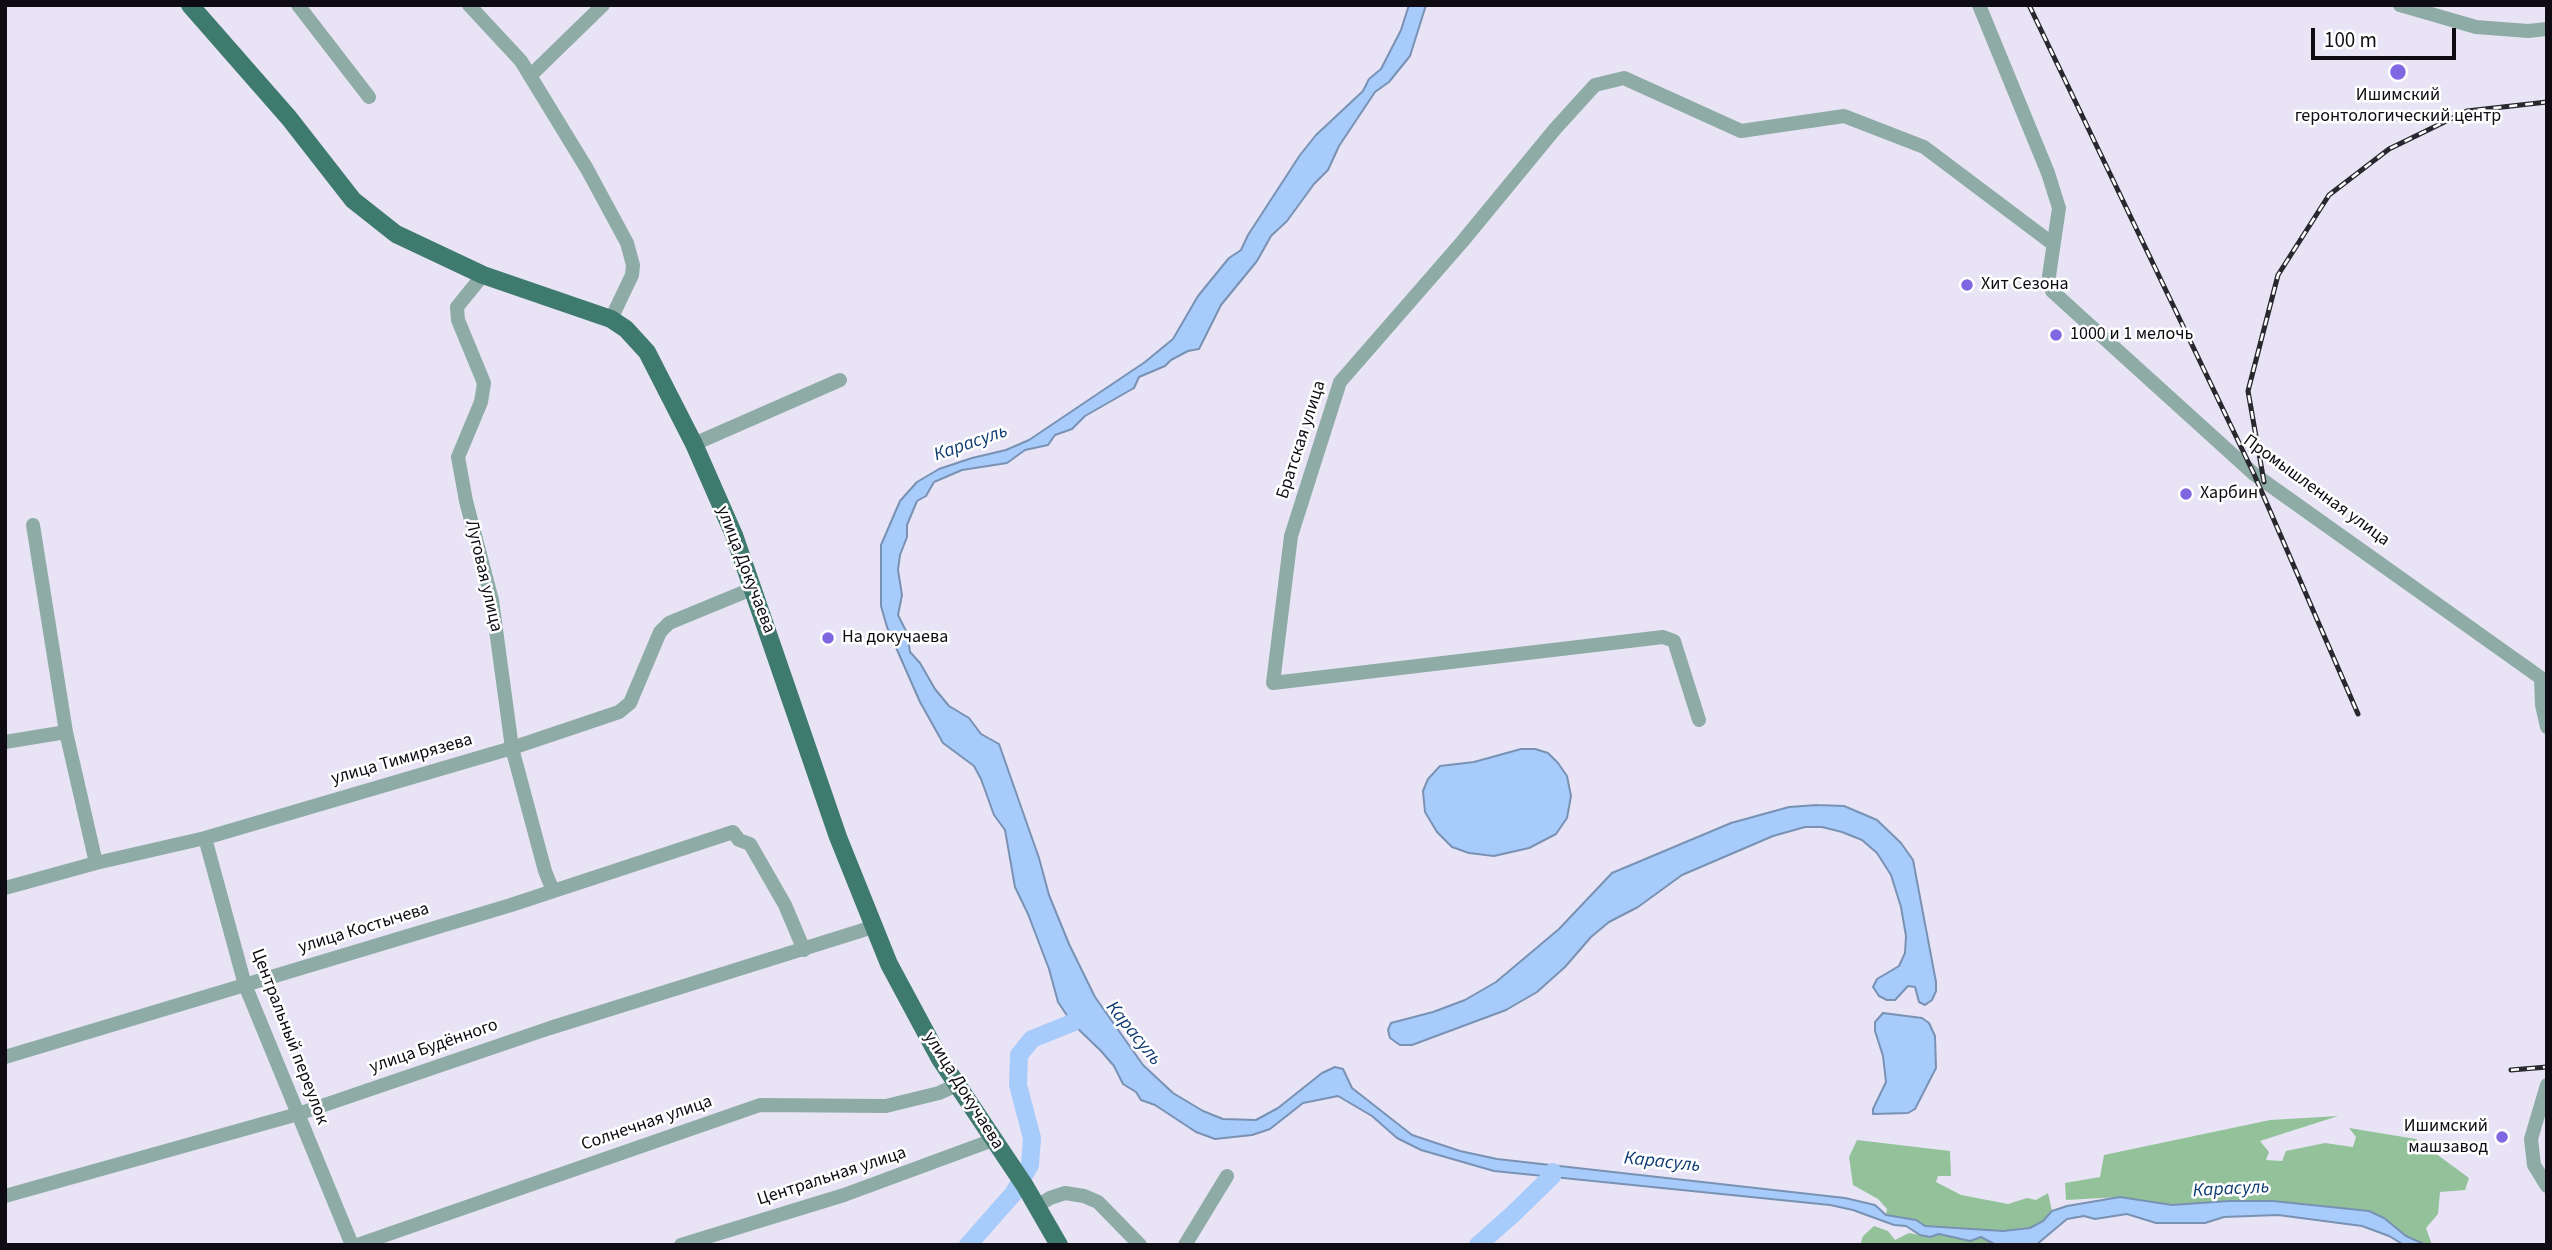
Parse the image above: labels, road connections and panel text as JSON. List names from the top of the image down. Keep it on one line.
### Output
{"streets":{"main road":["улица Докучаева"],"street":["Братская улица","Промышленная улица","Луговая улица","улица Тимирязева","улица Костычева","Центральный переулок","улица Будённого","Солнечная улица","Центральная улица"]},"crossings":[["Братская улица","Промышленная улица"],["улица Докучаева","улица Тимирязева"],["улица Докучаева","улица Будённого"],["улица Докучаева","Солнечная улица"],["улица Докучаева","Центральная улица"],["Луговая улица","улица Тимирязева"],["Луговая улица","улица Костычева"],["улица Тимирязева","Центральный переулок"],["улица Костычева","Центральный переулок"],["улица Костычева","улица Будённого"],["Центральный переулок","улица Будённого"],["Центральный переулок","Солнечная улица"]],"water":["Карасуль"],"places":["Ишимский геронтологический центр","Хит Сезона","1000 и 1 мелочь","Харбин","На докучаева","Ишимский машзавод"],"scale_bar":"100 m"}
